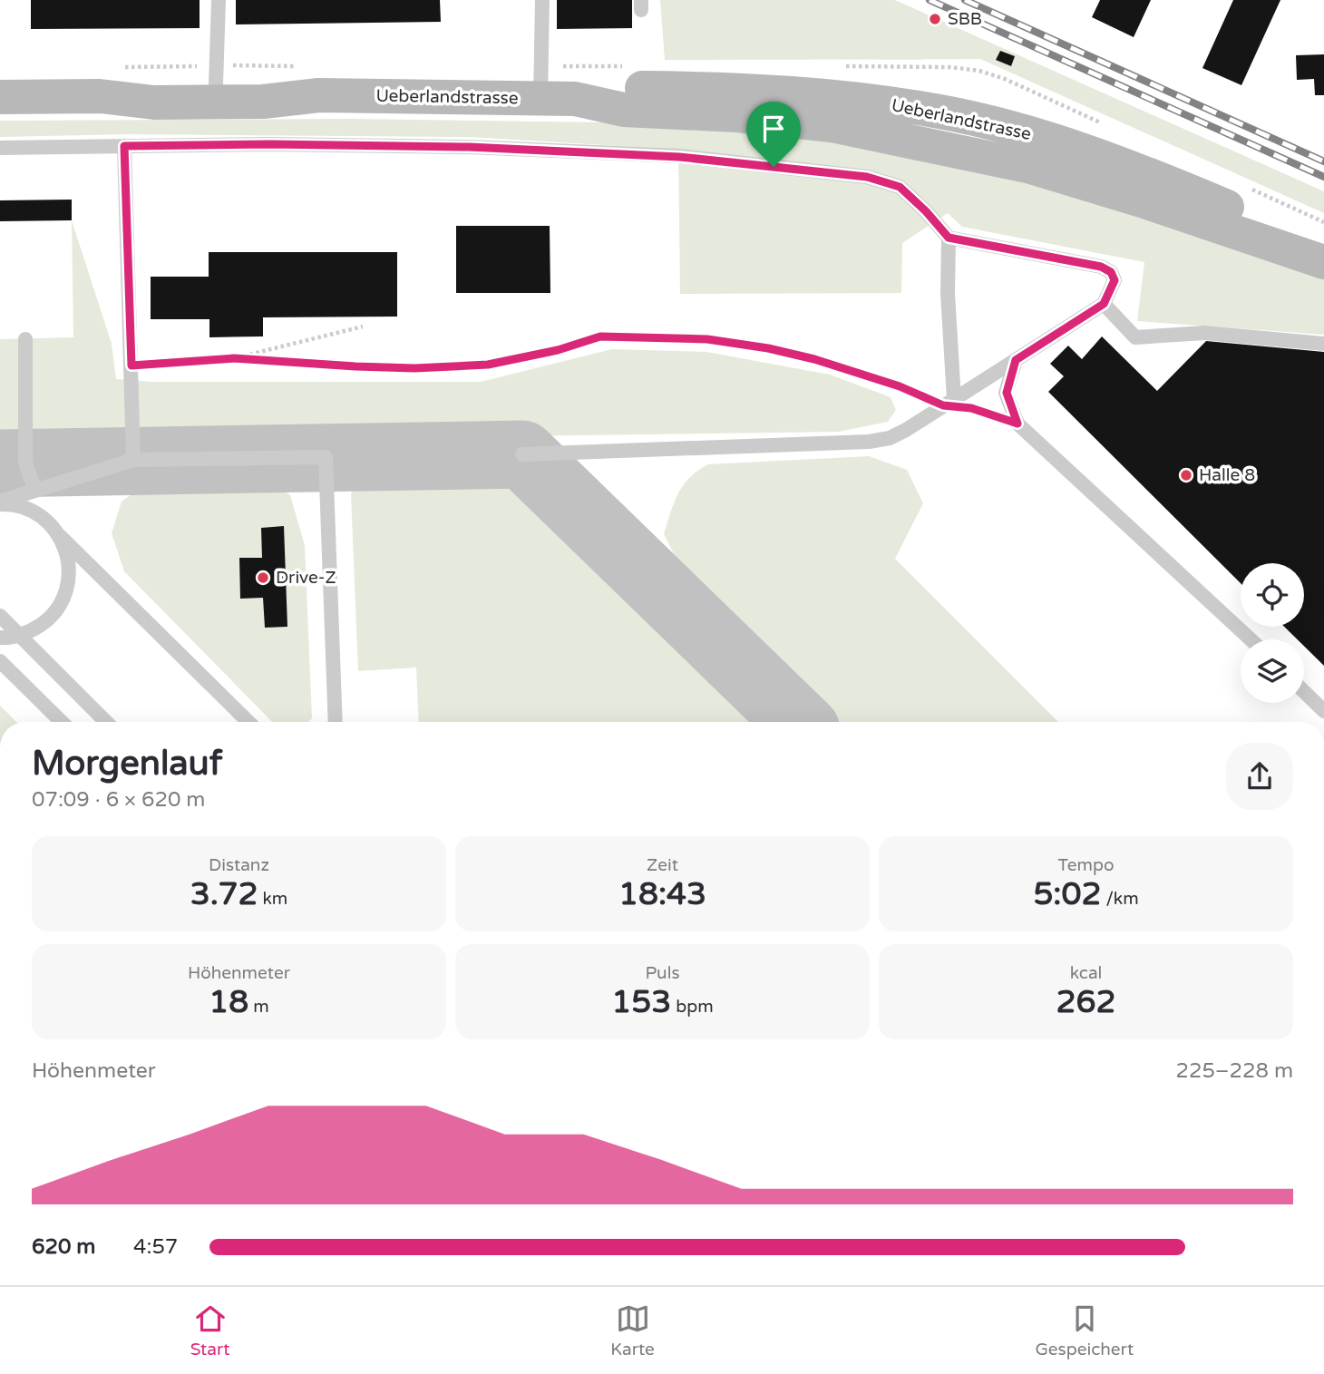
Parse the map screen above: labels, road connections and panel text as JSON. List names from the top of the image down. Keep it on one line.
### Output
{"streets":{"main road":["Ueberlandstrasse"]},"places":["SBB","Halle 8","Drive-Z"],"page":{"heading":["Morgenlauf","07:09 · 6 × 620 m"],"stats":[["Distanz","3.72 km"],["Zeit","18:43"],["Tempo","5:02 /km"],["Höhenmeter","18 m"],["Puls","153 bpm"],["kcal","262"]],"chart":["Höhenmeter","225–228 m"],"list":[{"name":"620 m","note":"4:57"}],"tabs":["Start","Karte","Gespeichert"]}}
